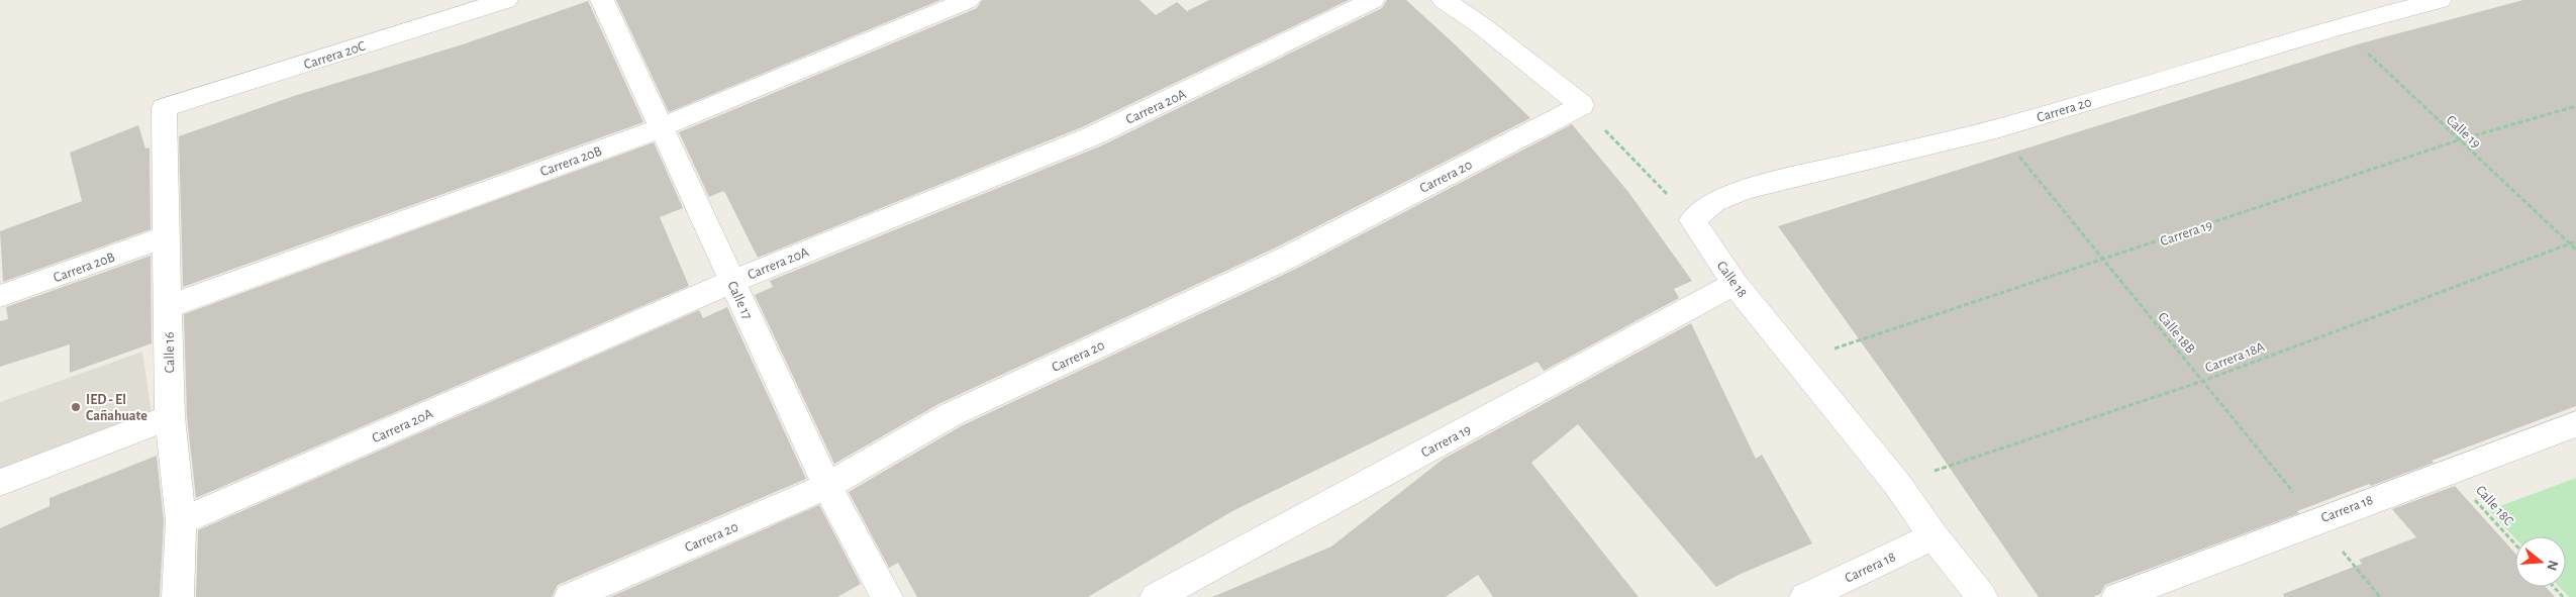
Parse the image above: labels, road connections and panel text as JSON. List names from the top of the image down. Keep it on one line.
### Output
{"streets":{"street":["Carrera 20C","Carrera 20A","Carrera 20","Carrera 20B","Carrera 19","Calle 18","Calle 17","Calle 16","Carrera 18"],"path":["Calle 19","Calle 18B","Carrera 18A","Calle 18C"]},"crossings":[["Carrera 20C","Calle 16"],["Carrera 20A","Calle 17"],["Carrera 20A","Calle 16"],["Carrera 20","Calle 19"],["Carrera 20","Calle 18"],["Carrera 20","Calle 17"],["Carrera 20","Calle 18B"],["Calle 19","Carrera 19"],["Calle 19","Carrera 18A"],["Carrera 20B","Calle 17"],["Carrera 20B","Calle 16"],["Carrera 19","Calle 18"],["Carrera 19","Calle 18B"],["Calle 18","Carrera 18A"],["Calle 18","Carrera 18"],["Calle 18B","Carrera 18A"],["Calle 18B","Carrera 18"],["Calle 18C","Carrera 18"]],"places":["IED - El Cañahuate"],"north":"right"}
